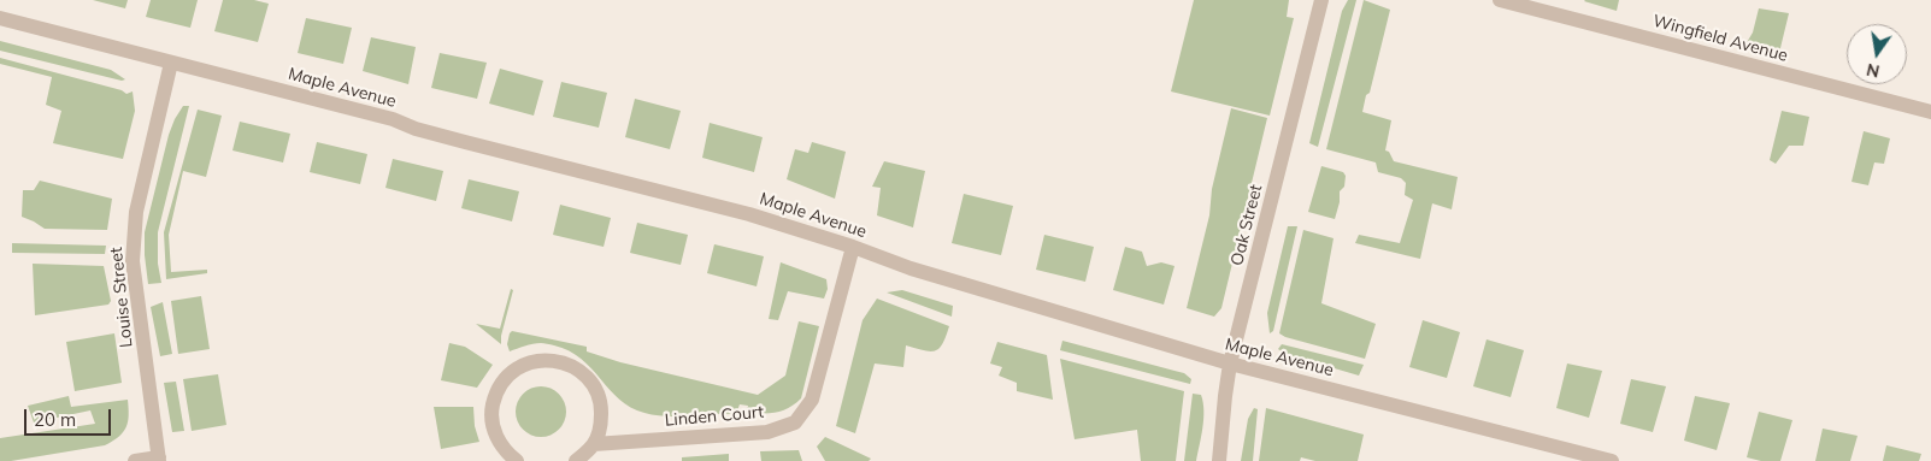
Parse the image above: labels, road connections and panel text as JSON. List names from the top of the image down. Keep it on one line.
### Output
{"streets":{"street":["Wingfield Avenue","Maple Avenue","Oak Street","Louise Street","Linden Court"]},"crossings":[["Maple Avenue","Oak Street"],["Maple Avenue","Louise Street"],["Maple Avenue","Linden Court"]],"scale_bar":"20 m","north":"bottom"}
